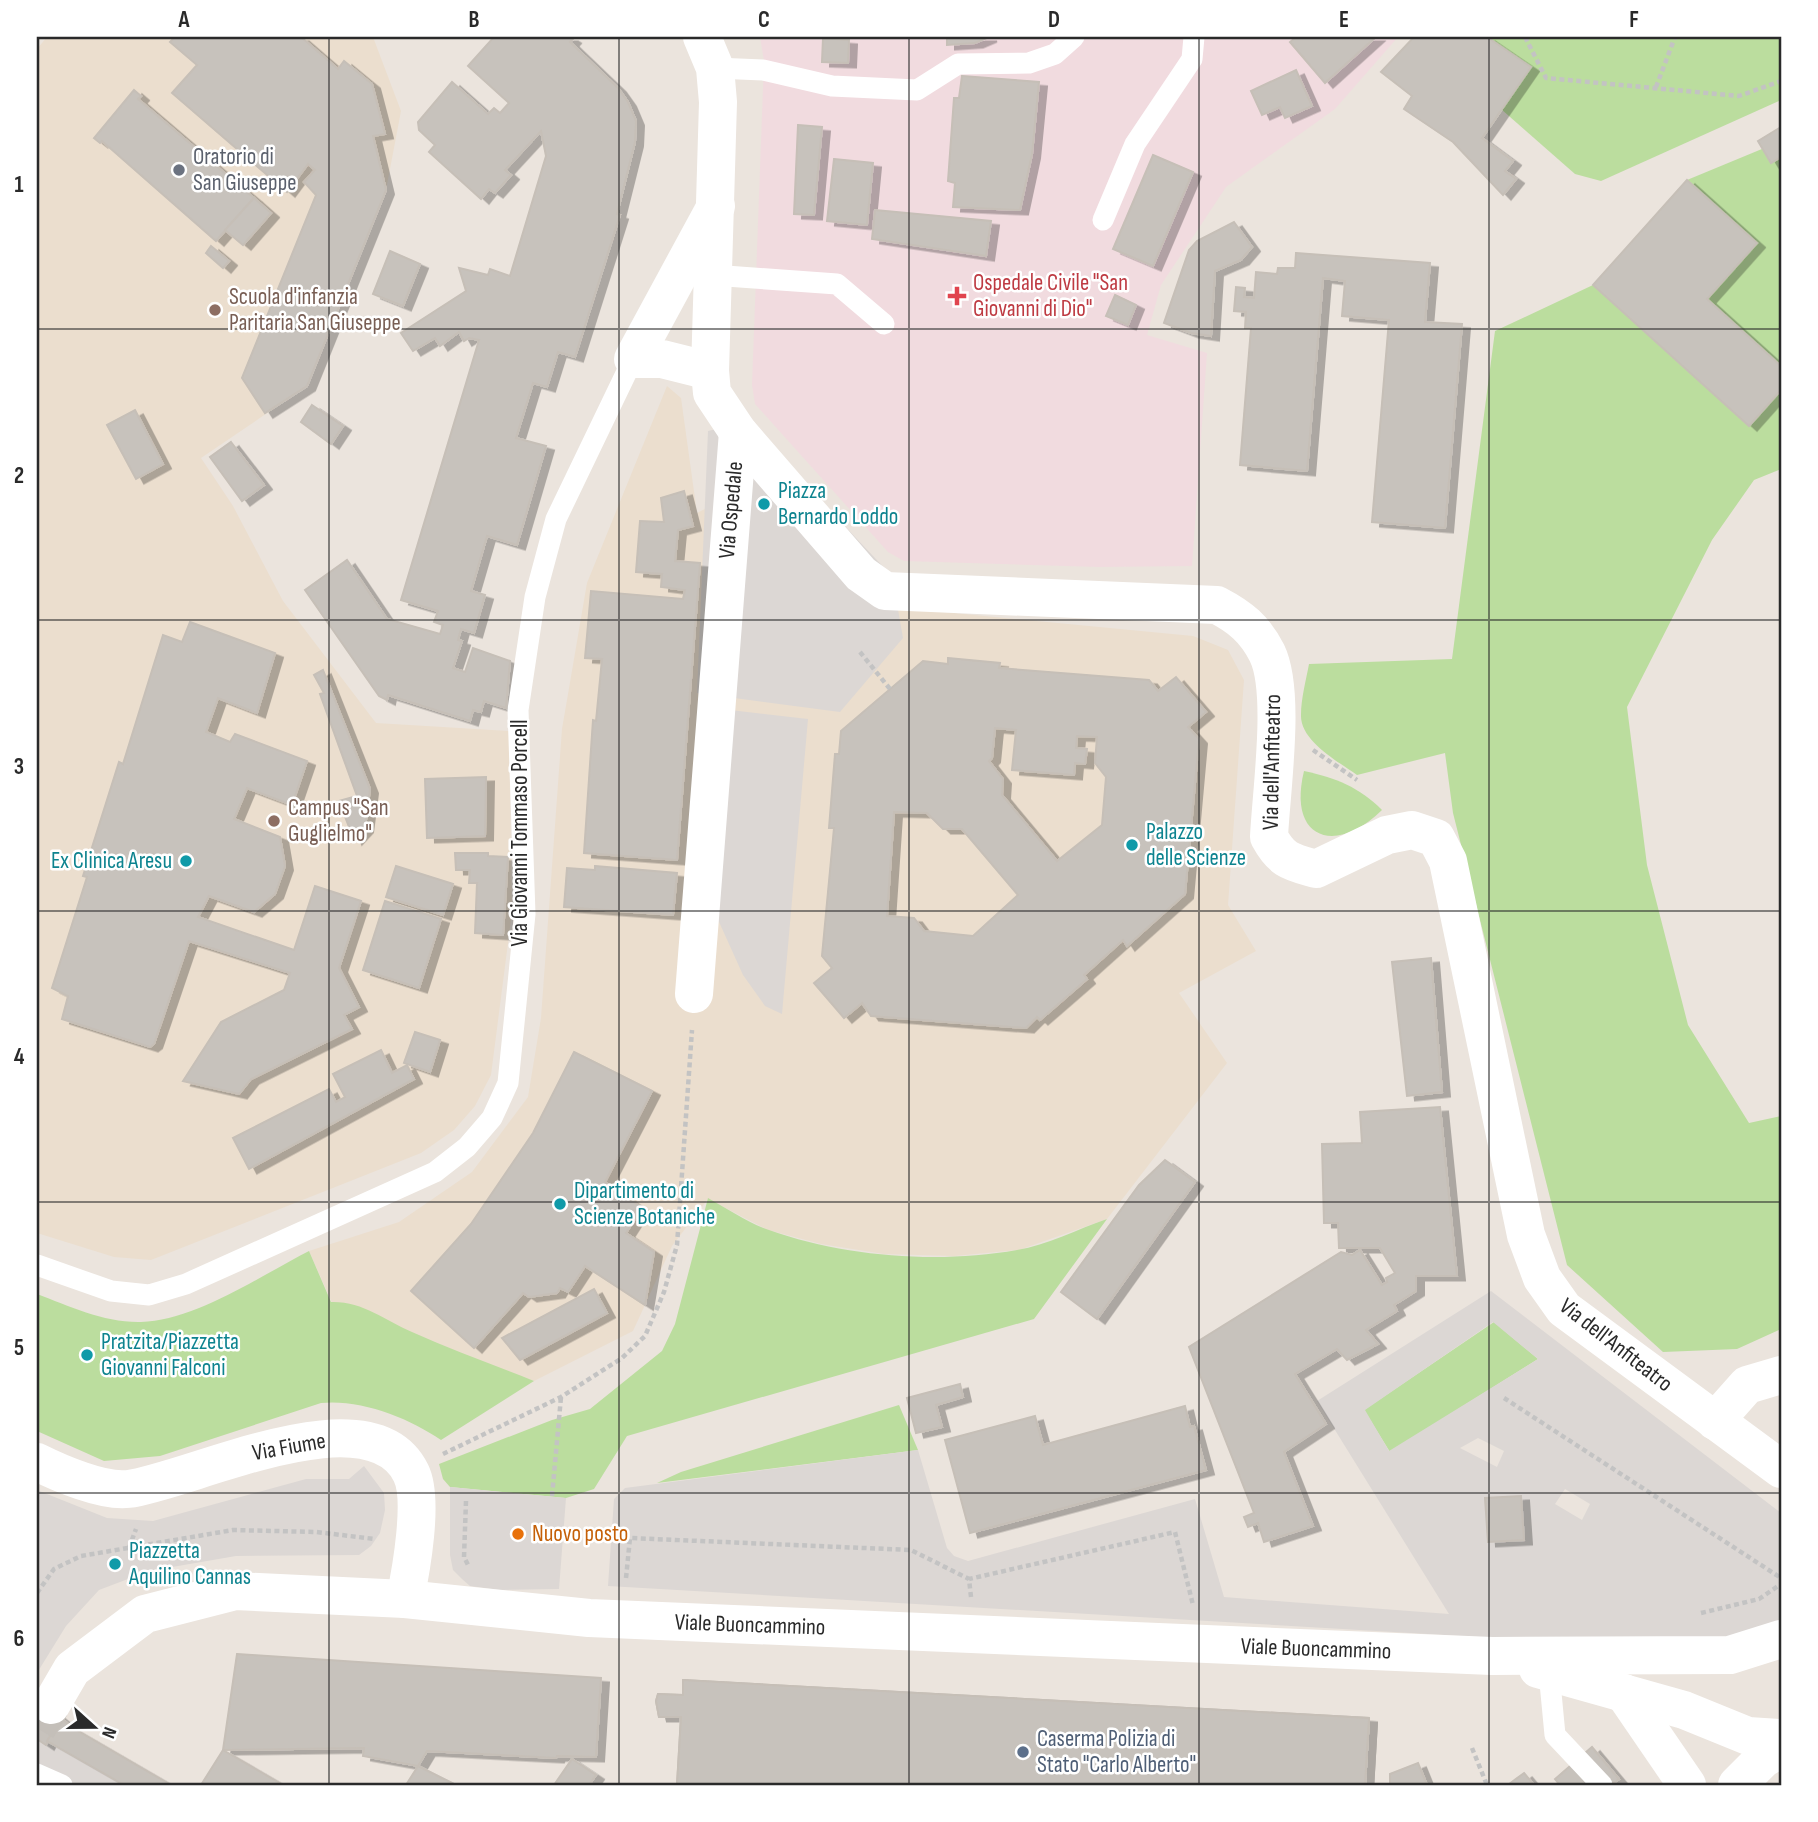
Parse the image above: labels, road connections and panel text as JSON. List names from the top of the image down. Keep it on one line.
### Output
{"streets":{"street":["Via Ospedale","Via dell'Anfiteatro","Via Giovanni Tommaso Porcell","Via Fiume","Viale Buoncammino"]},"crossings":[["Via Ospedale","Via dell'Anfiteatro"],["Via Ospedale","Via Giovanni Tommaso Porcell"],["Via Fiume","Viale Buoncammino"]],"places":{"other":["Oratorio di San Giuseppe","Scuola d'infanzia Paritaria San Giuseppe","Piazza Bernardo Loddo","Campus \"San Guglielmo\"","Palazzo delle Scienze","Ex Clinica Aresu","Dipartimento di Scienze Botaniche","Pratzita/Piazzetta Giovanni Falconi","Nuovo posto","Piazzetta Aquilino Cannas","Caserma Polizia di Stato \"Carlo Alberto\""],"health":["Ospedale Civile \"San Giovanni di Dio\""]},"north":"right","grid":{"columns":["A","B","C","D","E","F"],"rows":["1","2","3","4","5","6"]}}
